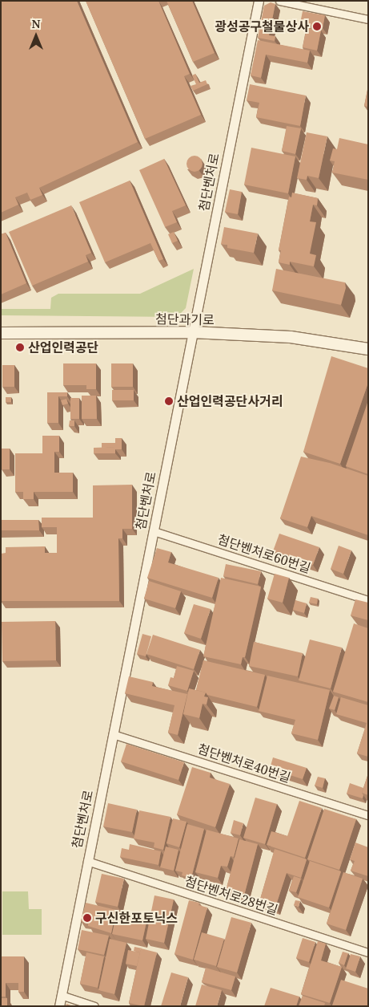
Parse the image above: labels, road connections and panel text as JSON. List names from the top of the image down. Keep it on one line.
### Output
{"streets":{"main road":["첨단과기로"],"street":["첨단벤처로","첨단벤처로60번길","첨단벤처로40번길","첨단벤처로28번길"]},"crossings":[["첨단벤처로","첨단과기로"],["첨단벤처로","첨단벤처로60번길"],["첨단벤처로","첨단벤처로40번길"],["첨단벤처로","첨단벤처로28번길"]],"places":["광성공구철물상사","산업인력공단","산업인력공단사거리","구신한포토닉스"],"north":"top"}
